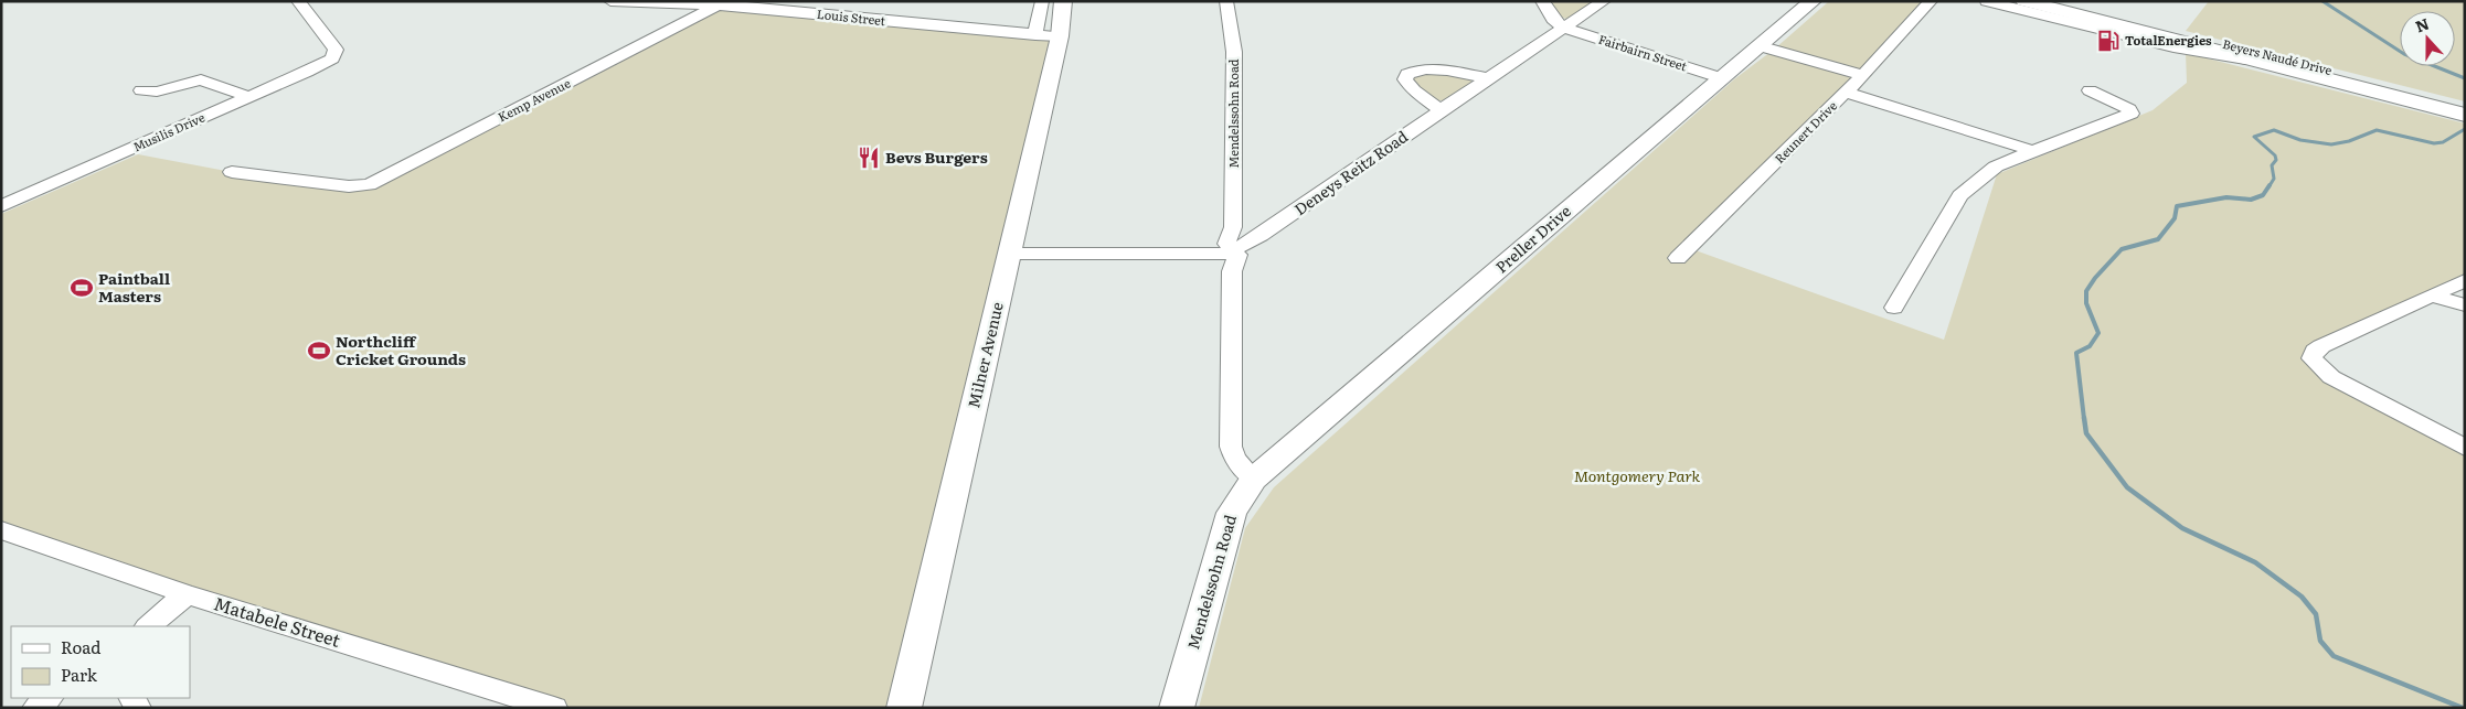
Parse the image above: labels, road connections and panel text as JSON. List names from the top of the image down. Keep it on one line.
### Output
{"streets":{"main road":["Beyers Naudé Drive","Mendelssohn Road","Preller Drive","Milner Avenue"],"street":["Louis Street","Fairbairn Street","Kemp Avenue","Musilis Drive","Reunert Drive","Deneys Reitz Road","Matabele Street"]},"crossings":[["Louis Street","Kemp Avenue"],["Louis Street","Milner Avenue"],["Fairbairn Street","Deneys Reitz Road"],["Fairbairn Street","Preller Drive"],["Mendelssohn Road","Deneys Reitz Road"],["Mendelssohn Road","Preller Drive"]],"parks":["Montgomery Park"],"places":{"fuel station":["TotalEnergies"],"restaurant":["Bevs Burgers"],"sports":["Paintball Masters","Northcliff Cricket Grounds"]},"legend":["Road","Park"],"north":"top"}
